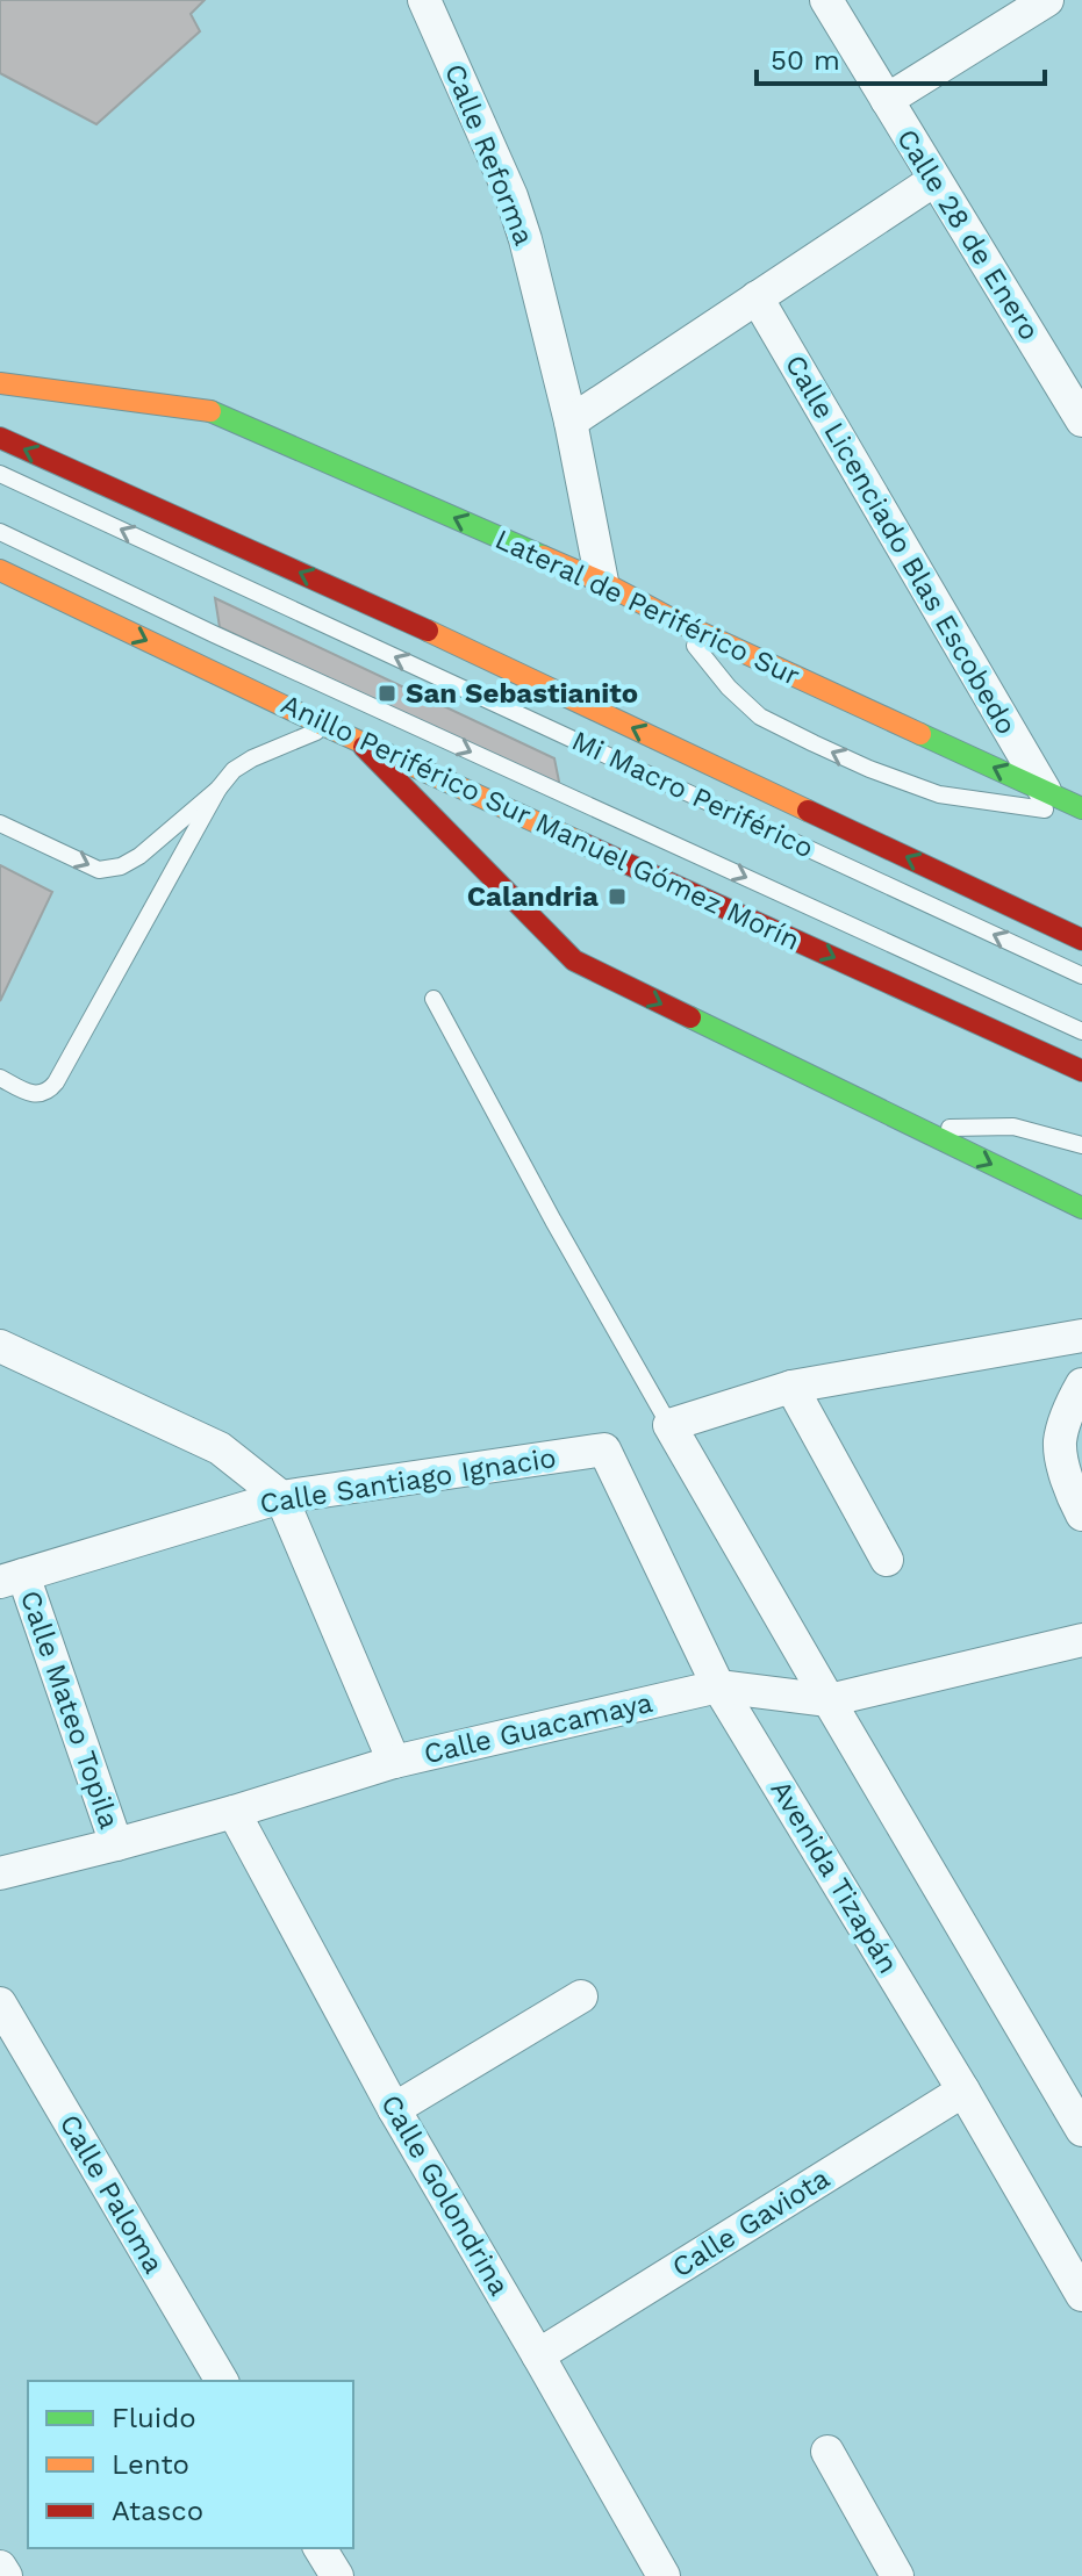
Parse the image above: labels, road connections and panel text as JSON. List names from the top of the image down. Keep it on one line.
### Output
{"streets":{"main road":["Lateral de Periférico Sur","Anillo Periférico Sur Manuel Gómez Morín"],"street":["Calle Reforma","Calle 28 de Enero","Calle Licenciado Blas Escobedo","Calle Santiago Ignacio","Calle Mateo Topila","Calle Guacamaya","Avenida Tizapán","Calle Paloma","Calle Golondrina","Calle Gaviota"],"lane":["Mi Macro Periférico"]},"crossings":[["Calle Reforma","Lateral de Periférico Sur"],["Calle Licenciado Blas Escobedo","Lateral de Periférico Sur"],["Calle Santiago Ignacio","Calle Mateo Topila"],["Calle Santiago Ignacio","Avenida Tizapán"],["Calle Mateo Topila","Calle Guacamaya"],["Calle Guacamaya","Avenida Tizapán"],["Calle Guacamaya","Calle Golondrina"],["Avenida Tizapán","Calle Gaviota"],["Calle Golondrina","Calle Gaviota"]],"places":{"transit":["San Sebastianito","Calandria"]},"legend":["Fluido","Lento","Atasco"],"scale_bar":"50 m"}
